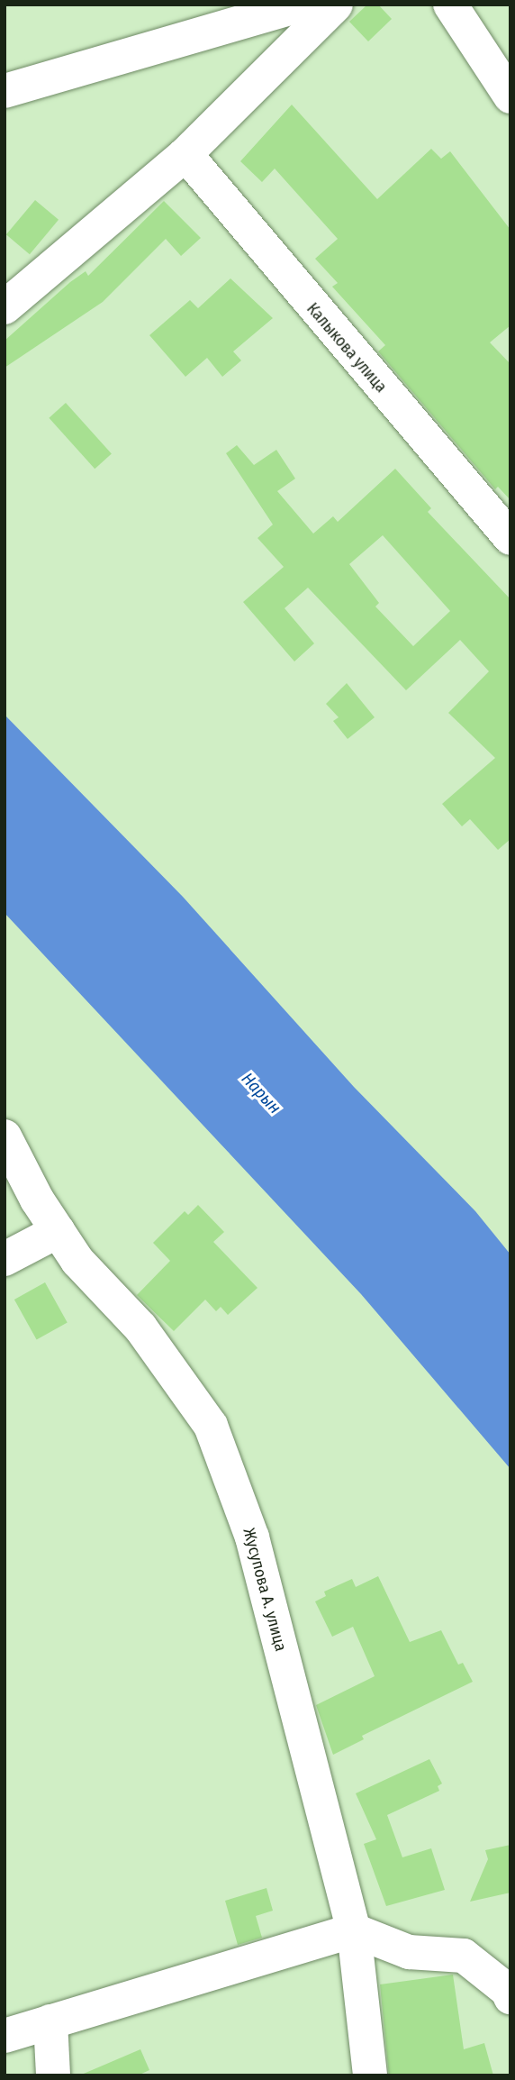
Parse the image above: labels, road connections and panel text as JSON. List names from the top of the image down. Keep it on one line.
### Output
{"streets":{"street":["Калыкова улица","Жусупова А. улица"]},"water":["Нарын"]}
